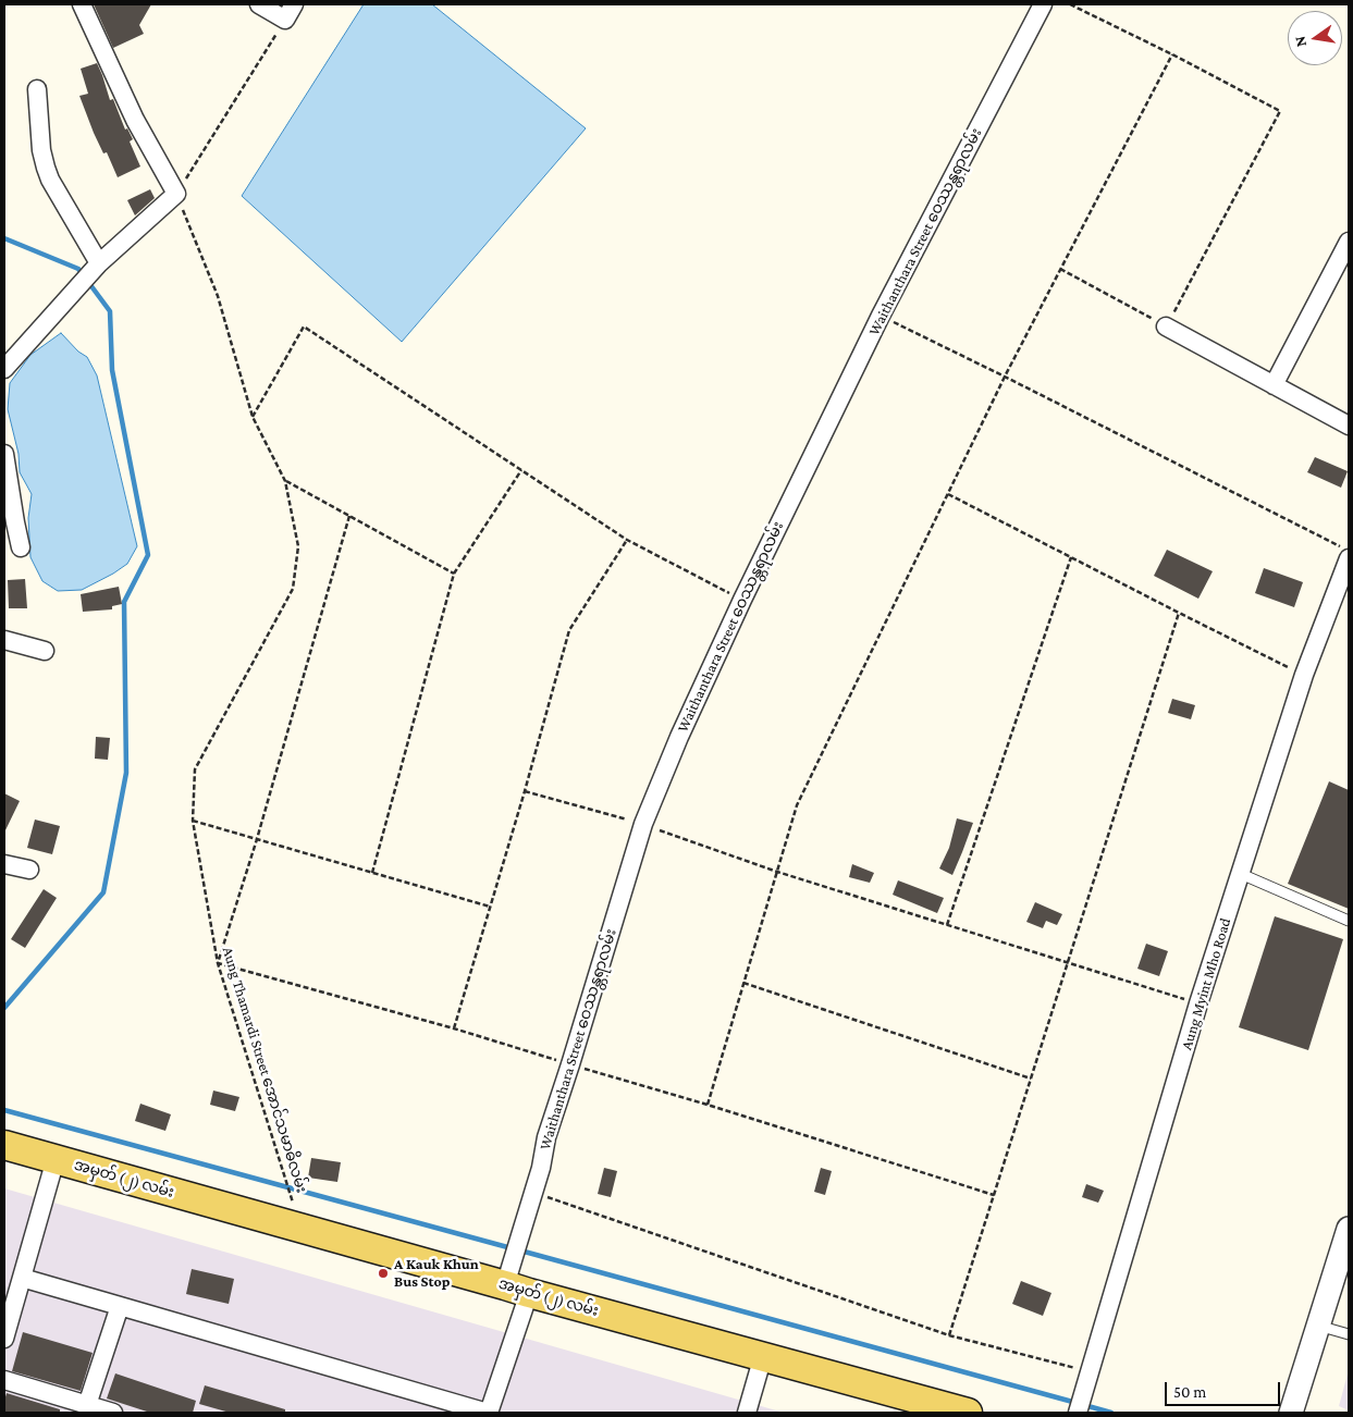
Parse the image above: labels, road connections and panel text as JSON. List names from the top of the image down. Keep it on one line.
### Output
{"streets":{"main road":["အမှတ် (၂) လမ်း"],"street":["Waithanthara Street ဝေဿန္တရာလမ်း","Aung Myint Mho Road"],"path":["Aung Thamardi Street အောင်သမာဓိလမ်း"]},"crossings":[["Waithanthara Street ဝေဿန္တရာလမ်း","အမှတ် (၂) လမ်း"],["Aung Thamardi Street အောင်သမာဓိလမ်း","အမှတ် (၂) လမ်း"]],"places":["A Kauk Khun Bus Stop"],"scale_bar":"50 m","north":"left"}
